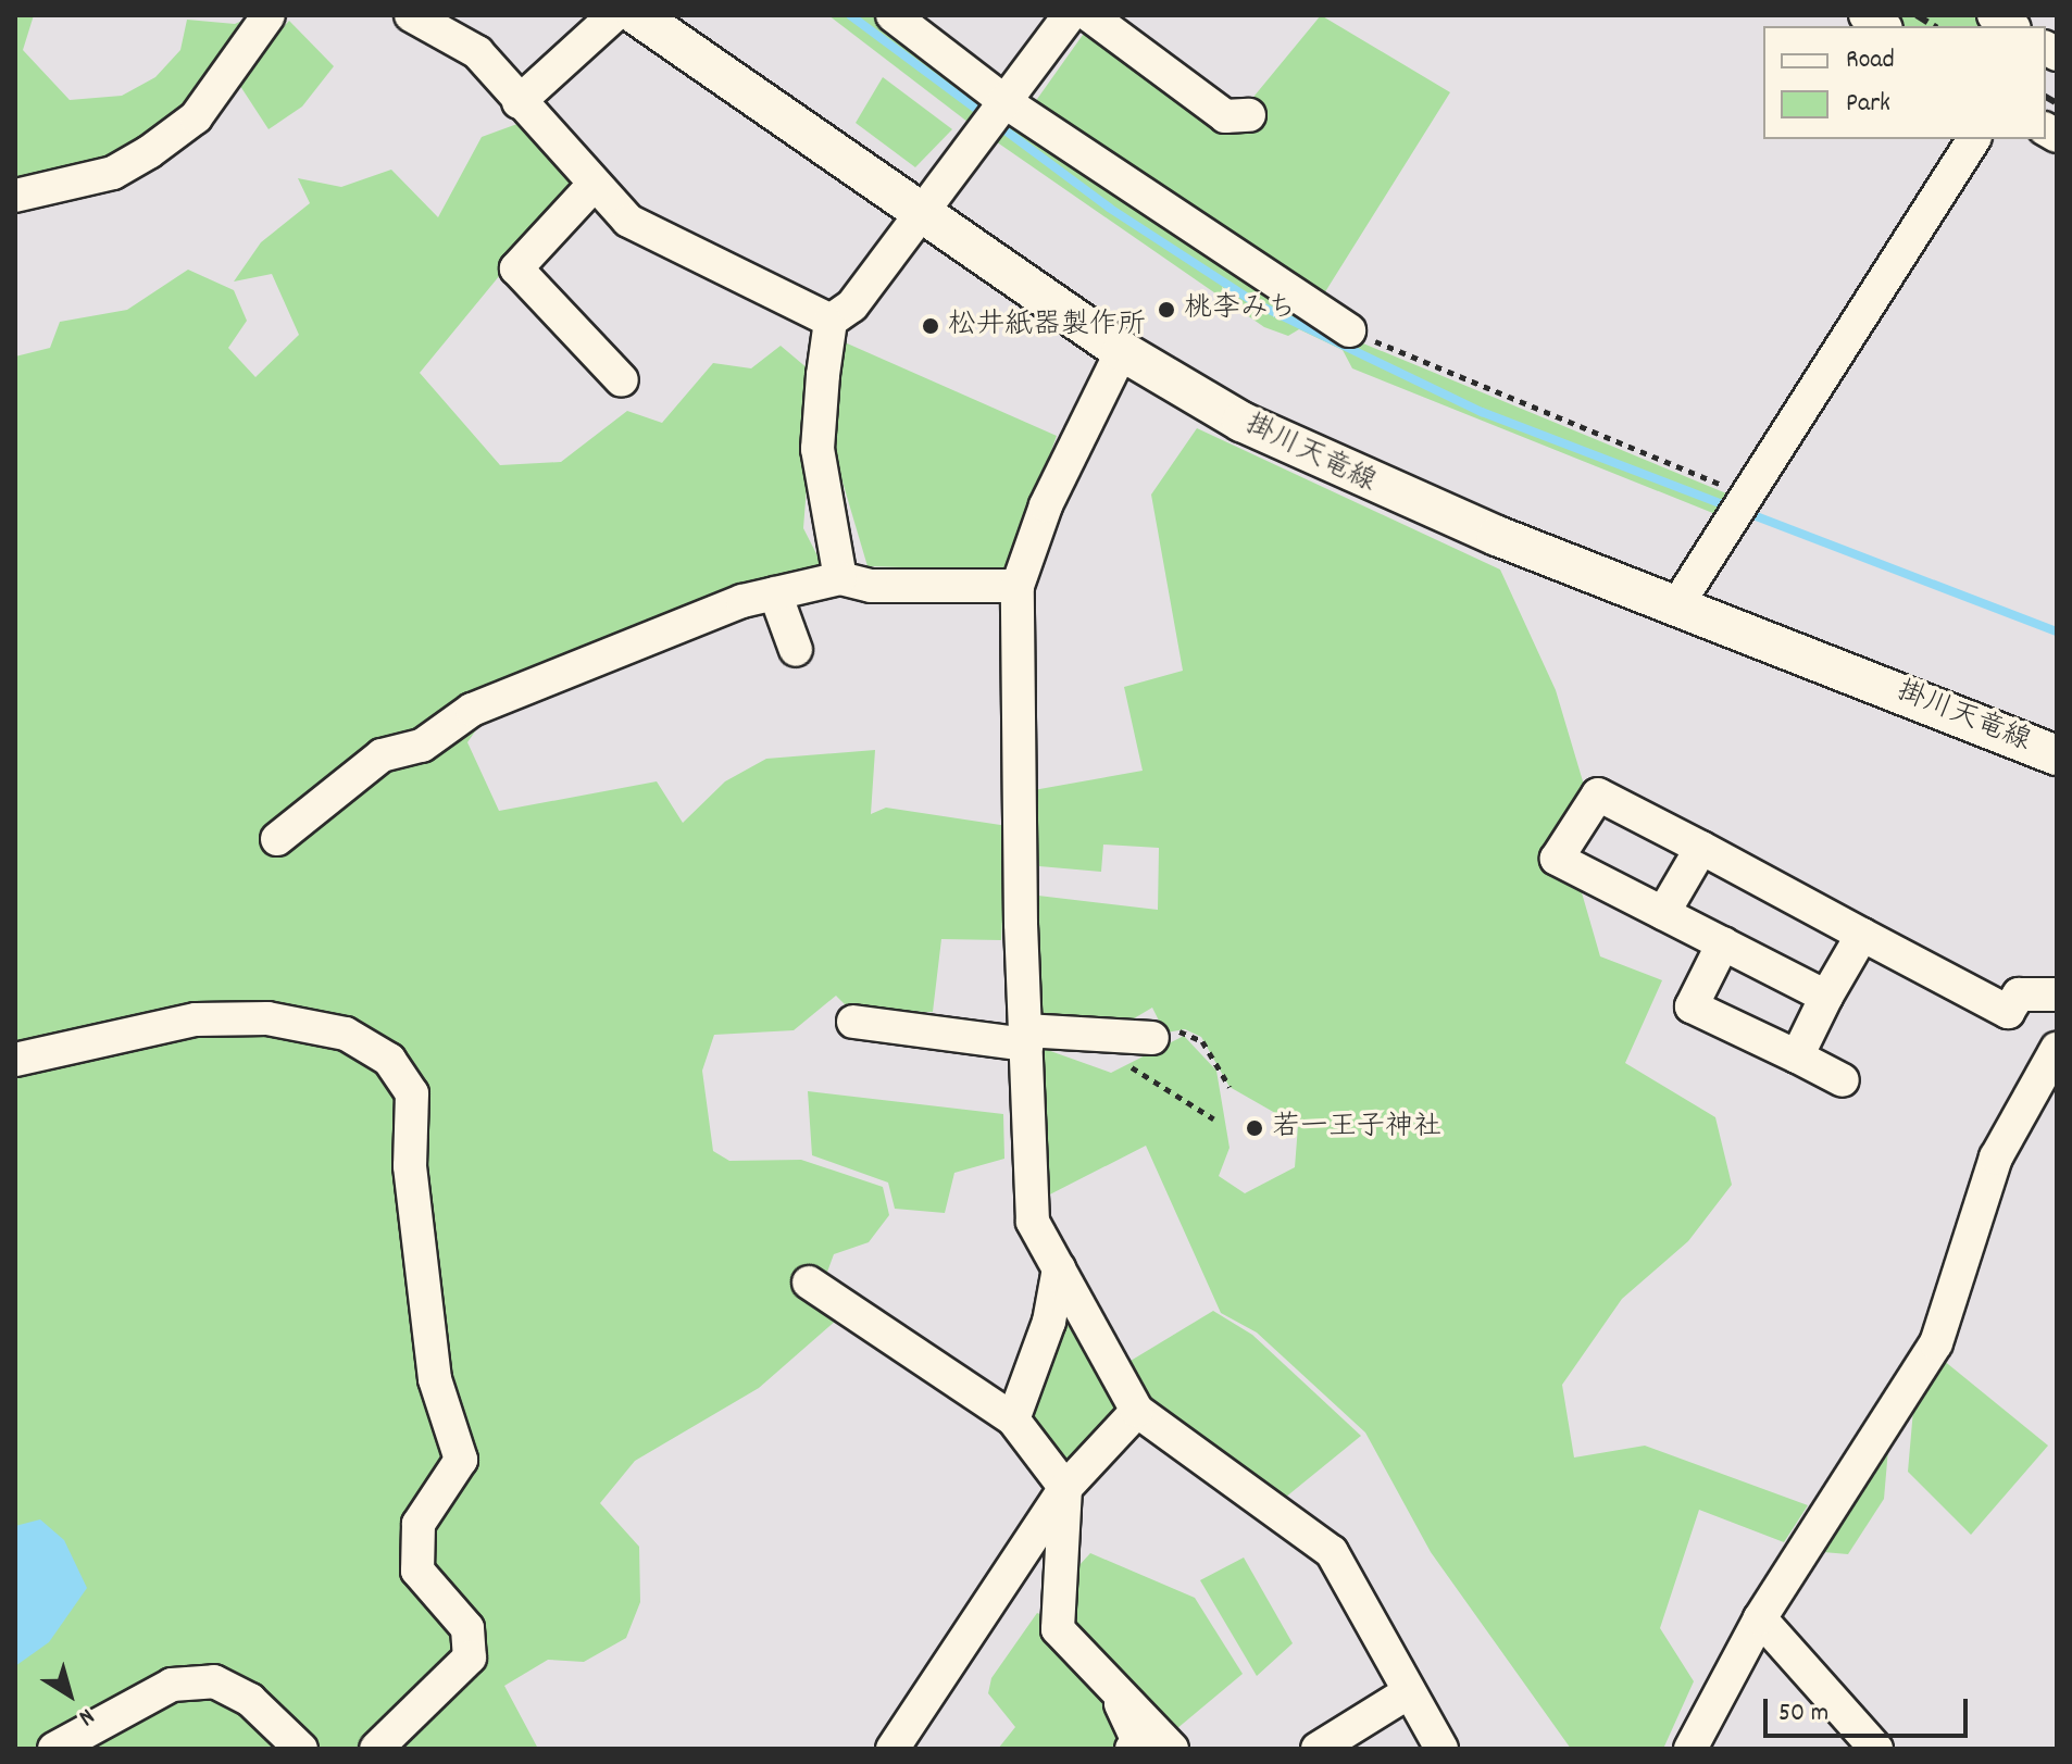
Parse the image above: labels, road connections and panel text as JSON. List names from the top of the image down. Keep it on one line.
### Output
{"streets":{"main road":["掛川天竜線"]},"places":["桃李みち","松井紙器製作所","若一王子神社"],"legend":["Road","Park"],"scale_bar":"50 m","north":"bottom right"}
